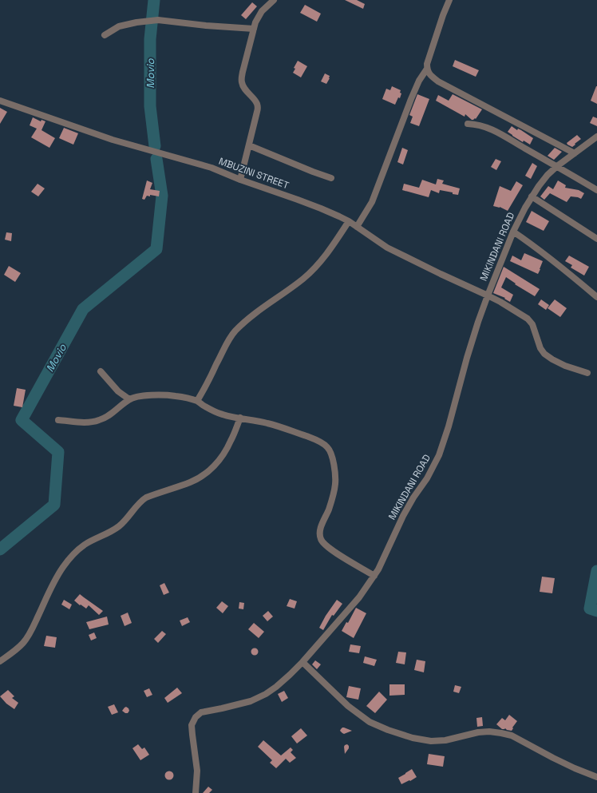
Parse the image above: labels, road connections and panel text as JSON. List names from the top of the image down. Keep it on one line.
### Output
{"streets":{"street":["MBUZINI STREET","MIKINDANI ROAD"]},"crossings":[["MBUZINI STREET","MIKINDANI ROAD"]],"water":["Movio"]}
